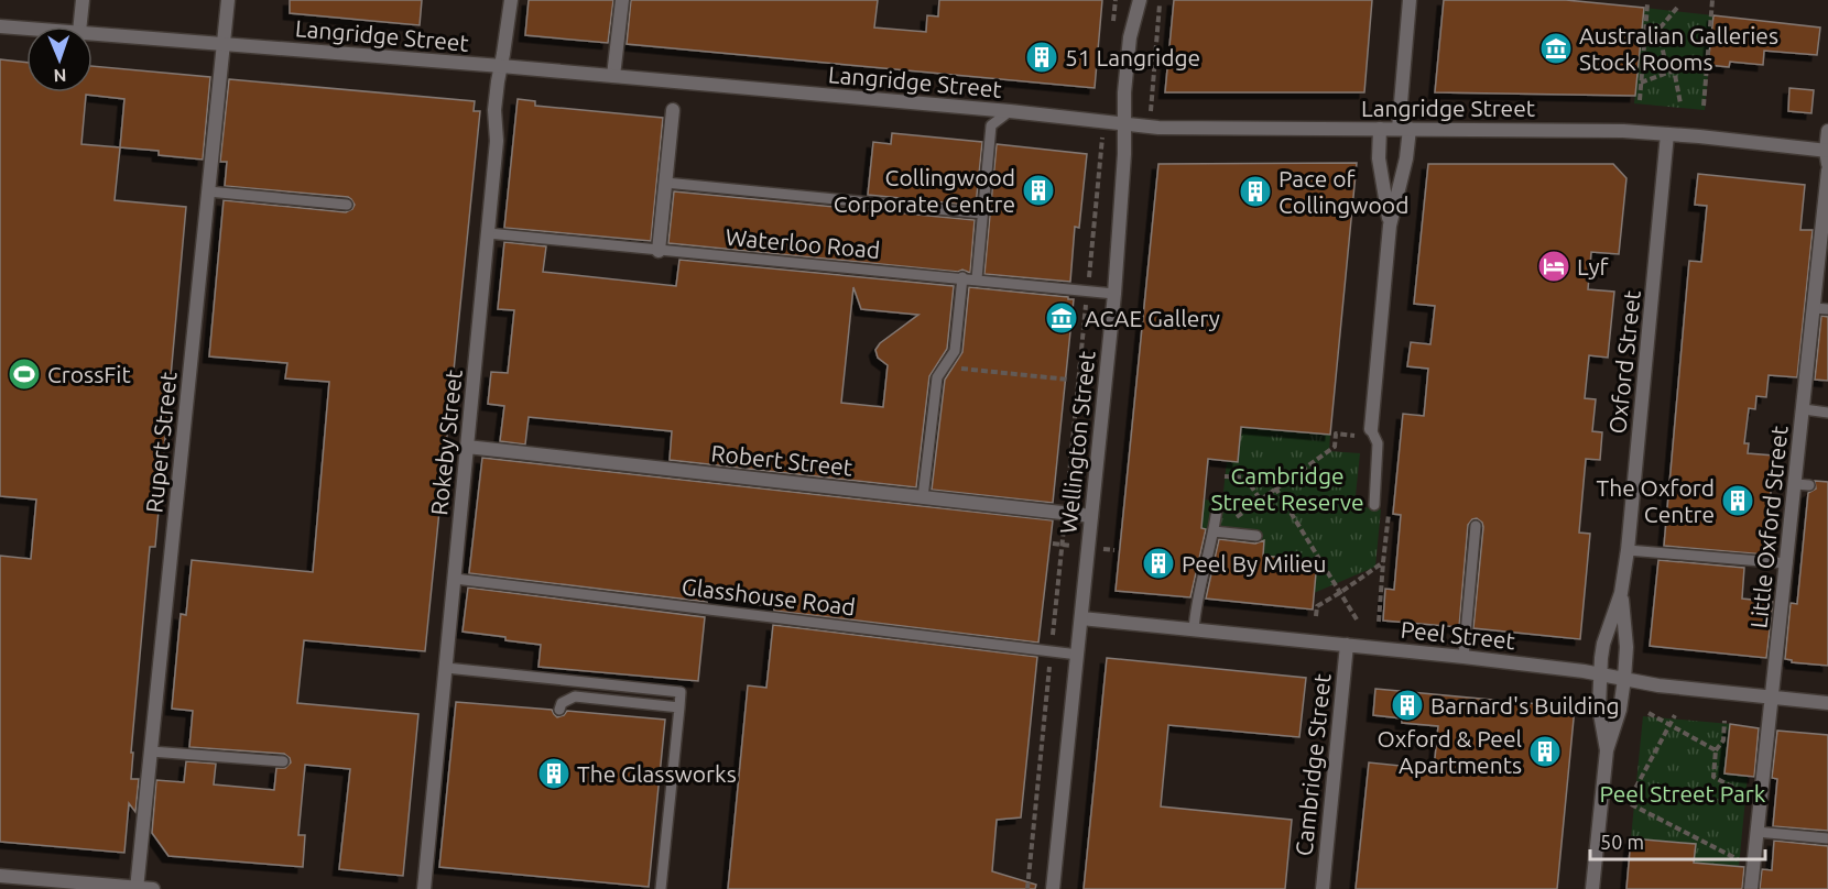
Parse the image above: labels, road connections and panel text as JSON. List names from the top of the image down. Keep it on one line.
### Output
{"streets":{"street":["Langridge Street","Oxford Street","Rupert Street","Rokeby Street","Wellington Street","Robert Street","Little Oxford Street","Peel Street","Cambridge Street"],"lane":["Waterloo Road","Glasshouse Road"]},"crossings":[["Langridge Street","Oxford Street"],["Langridge Street","Rupert Street"],["Langridge Street","Rokeby Street"],["Langridge Street","Wellington Street"],["Waterloo Road","Rokeby Street"],["Waterloo Road","Wellington Street"],["Oxford Street","Peel Street"],["Rokeby Street","Robert Street"],["Rokeby Street","Glasshouse Road"],["Wellington Street","Robert Street"],["Wellington Street","Glasshouse Road"],["Wellington Street","Peel Street"],["Little Oxford Street","Peel Street"],["Peel Street","Cambridge Street"]],"parks":["Cambridge Street Reserve","Peel Street Park"],"places":{"museum":["Australian Galleries Stock Rooms","ACAE Gallery"],"building":["51 Langridge","Collingwood Corporate Centre","Pace of Collingwood","The Oxford Centre","Peel By Milieu","Barnard's Building","Oxford & Peel Apartments","The Glassworks"],"hotel":["Lyf"],"sports":["CrossFit"]},"scale_bar":"50 m","north":"bottom"}
